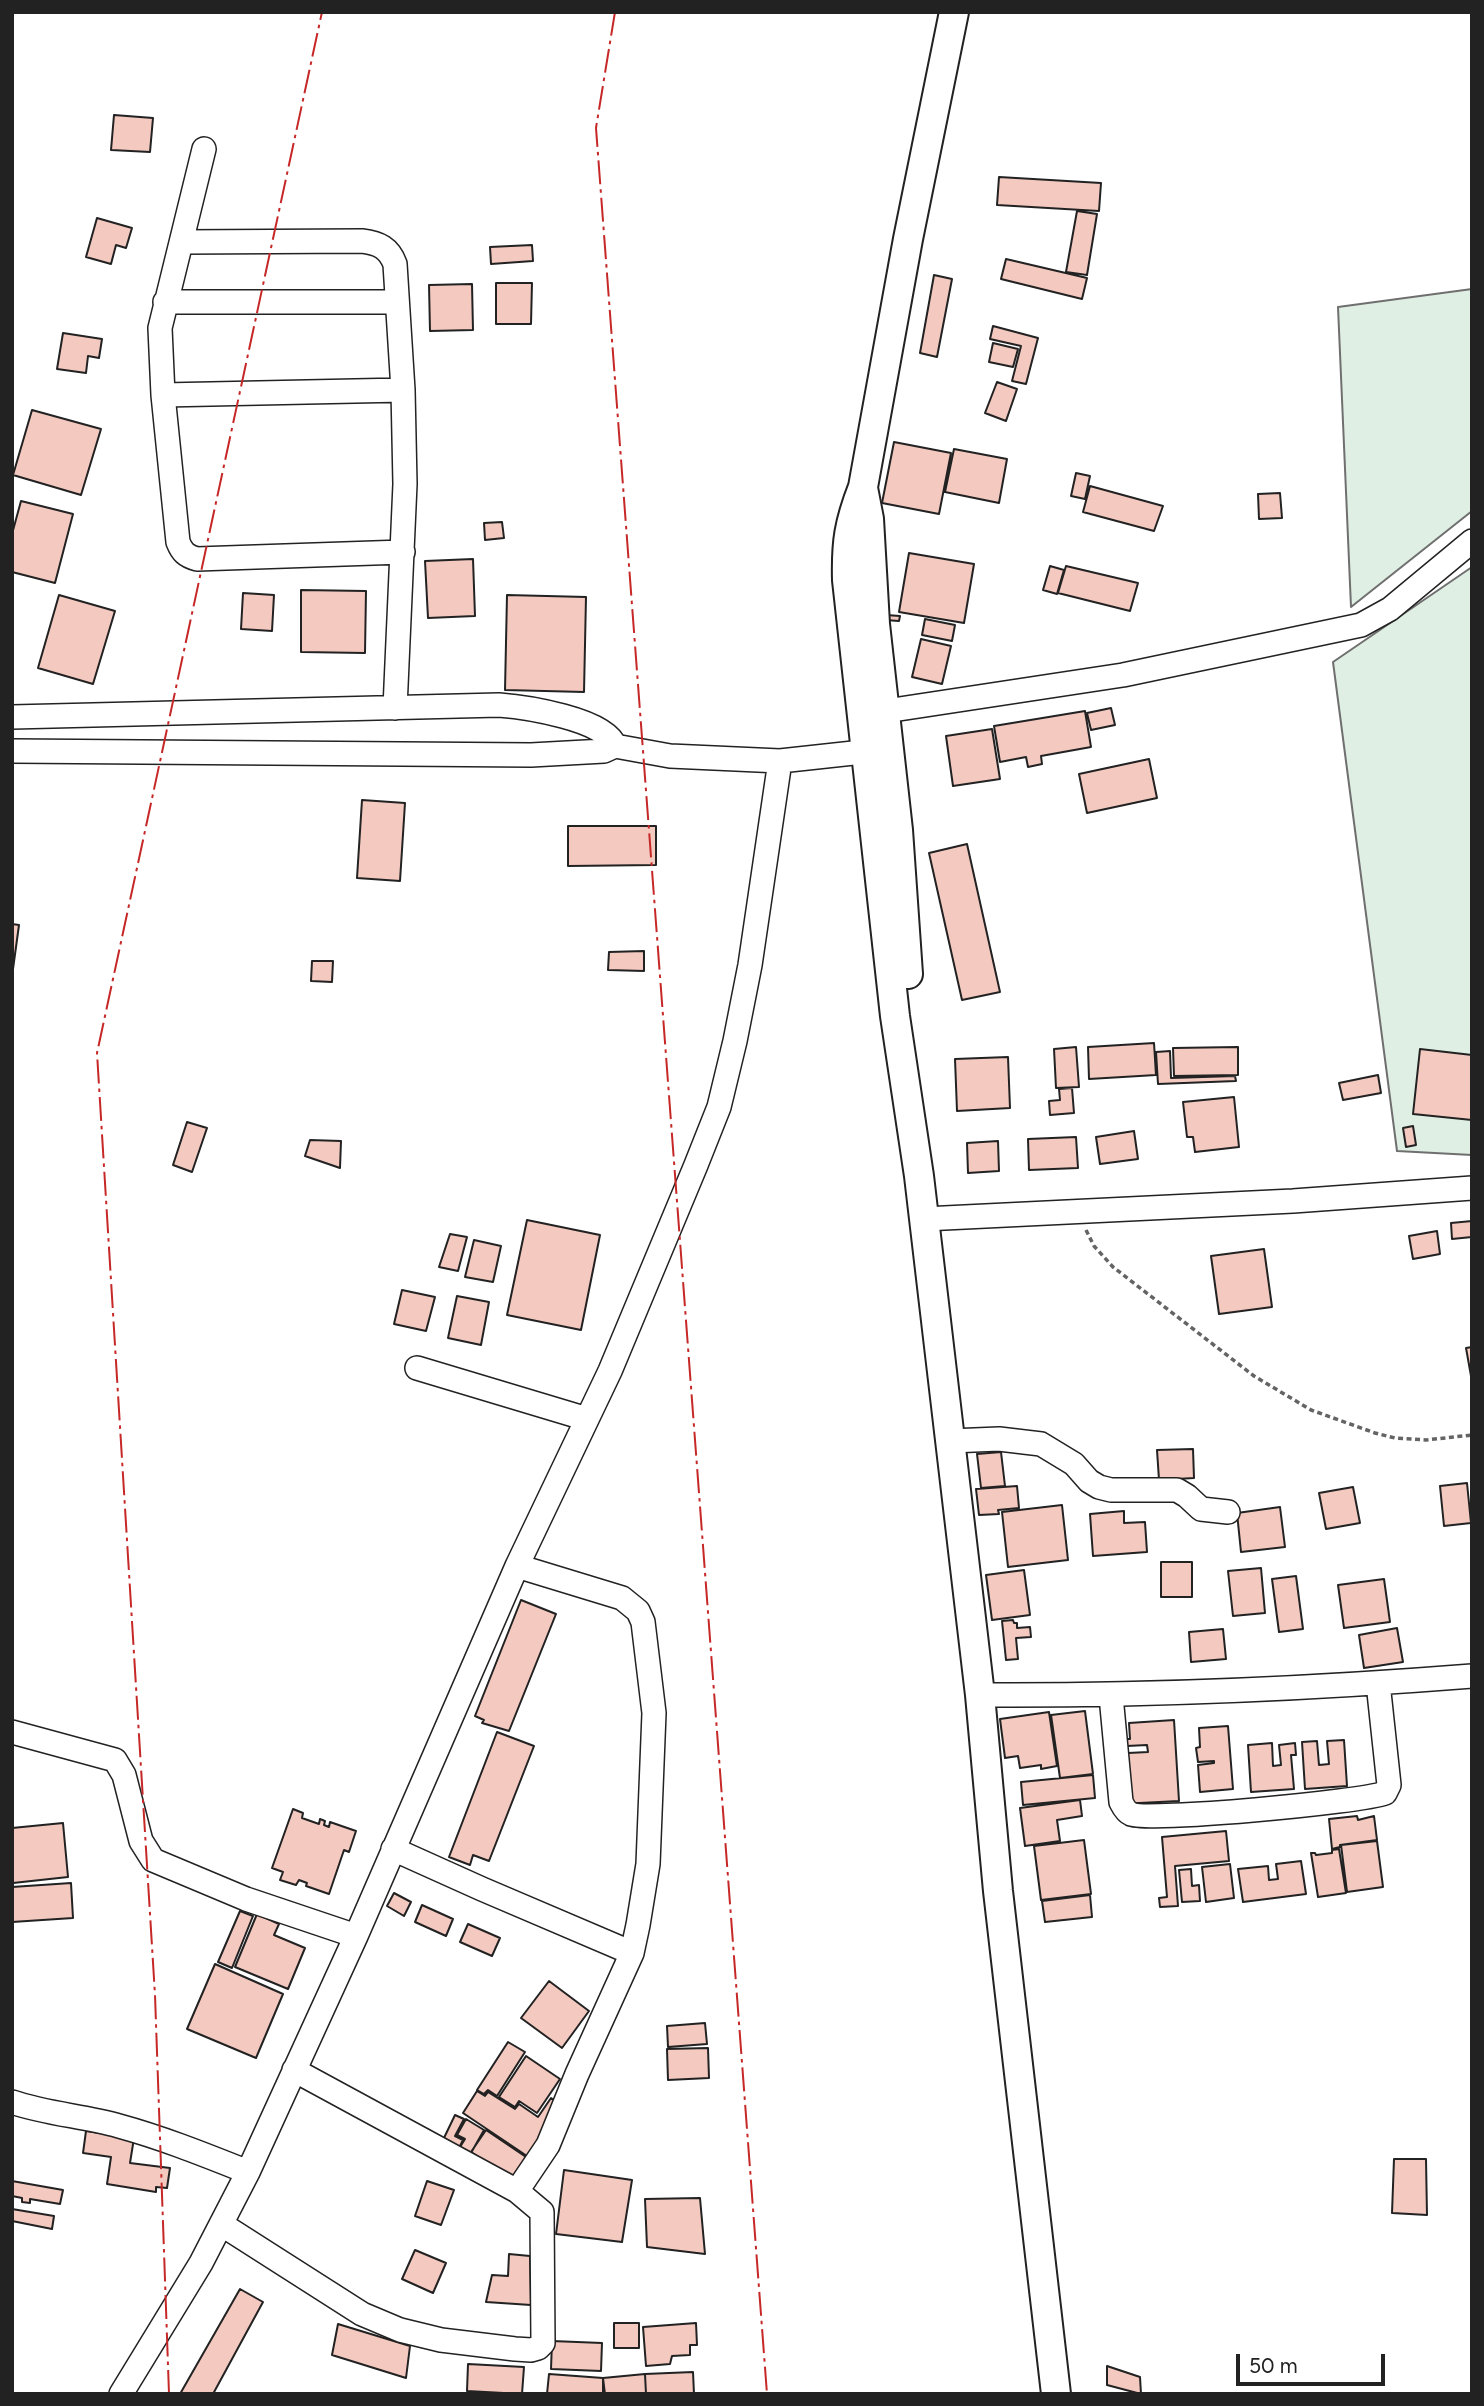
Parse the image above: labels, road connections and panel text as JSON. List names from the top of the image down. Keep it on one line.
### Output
{"scale_bar":"50 m"}
